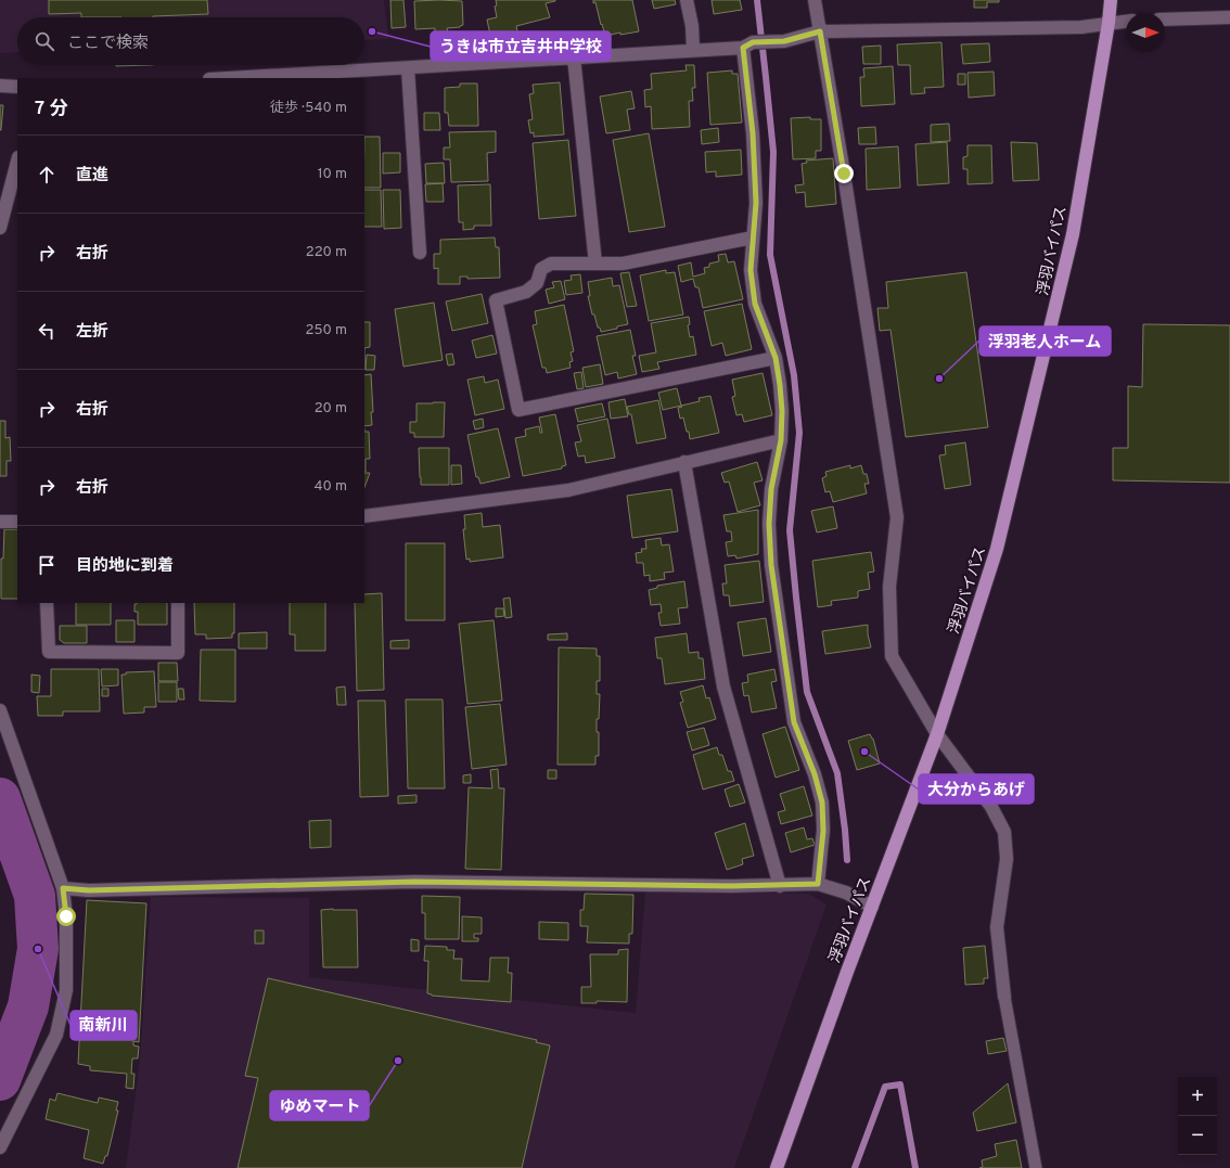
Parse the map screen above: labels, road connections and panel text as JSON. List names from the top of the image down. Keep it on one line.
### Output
{"streets":{"highway":["浮羽バイパス"]},"places":["うきは市立吉井中学校","浮羽老人ホーム","大分からあげ","南新川","ゆめマート"],"north":"right","page":{"search":"ここで検索","heading":["7 分","徒歩 · 540 m"],"list":[["直進","10 m"],["右折","220 m"],["左折","250 m"],["右折","20 m"],["右折","40 m"],"目的地に到着"],"map_buttons":["+","−"]}}
